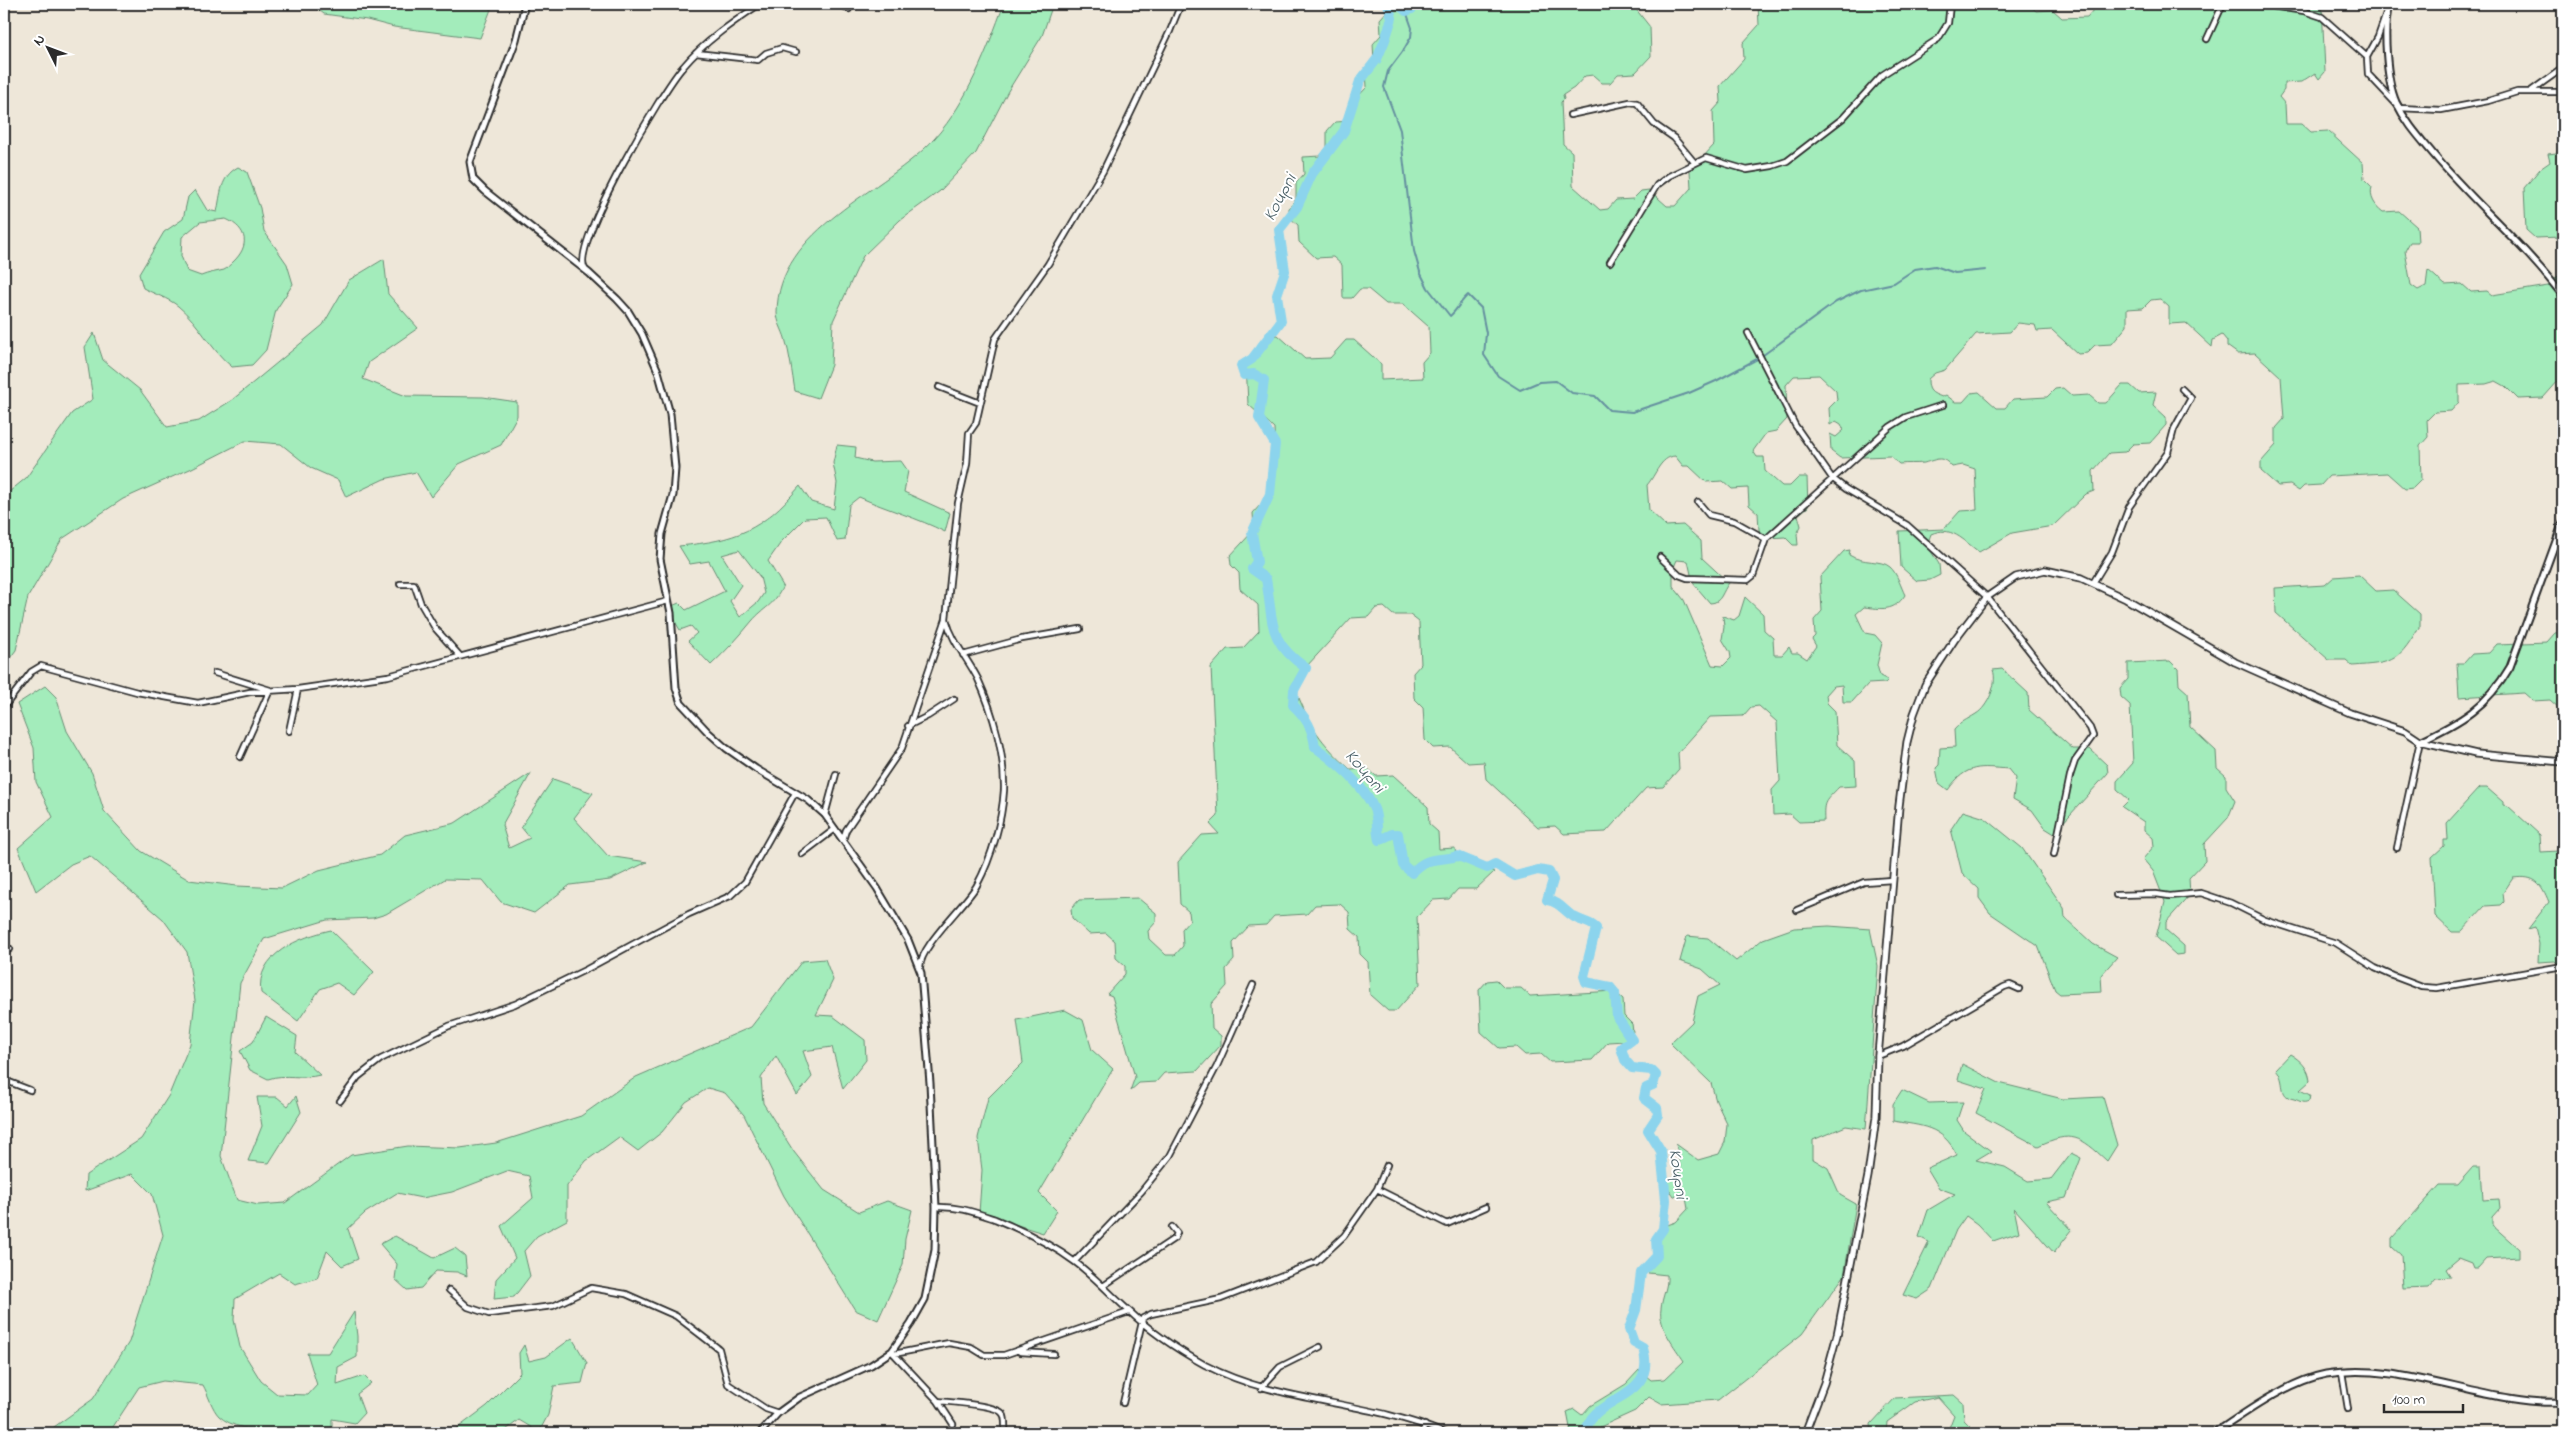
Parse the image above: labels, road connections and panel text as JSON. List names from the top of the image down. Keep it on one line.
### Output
{"water":["Koupni"],"scale_bar":"100 m","north":"top left"}
